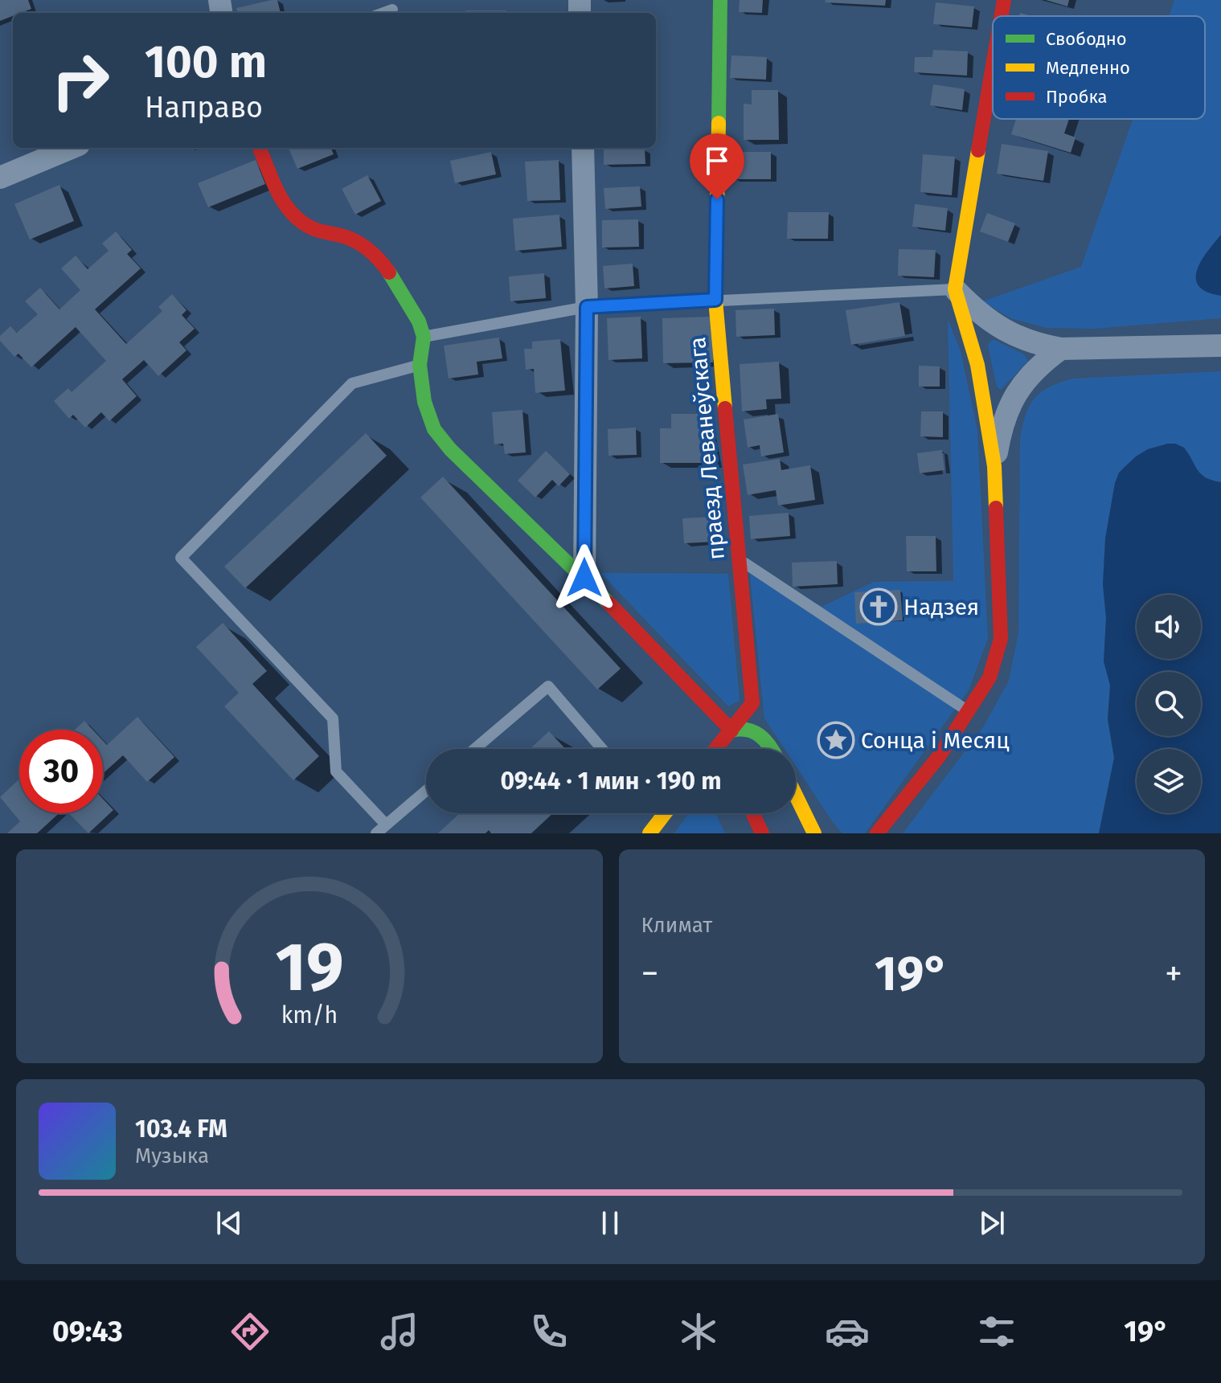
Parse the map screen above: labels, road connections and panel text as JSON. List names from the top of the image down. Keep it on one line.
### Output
{"streets":{"street":["праезд Леванеўскага"]},"places":{"church":["Надзея"],"place":["Сонца і Месяц"]},"legend":["Свободно","Медленно","Пробка"],"page":{"turn":["100 m","Направо"],"limit":"30","trip":"09:44 · 1 мин · 190 m","tile":"Климат","heat":["−","19°","+"],"song":["103.4 FM","Музыка"],"tabs":["09:43","19°"],"gauge":["19","km/h"]}}
